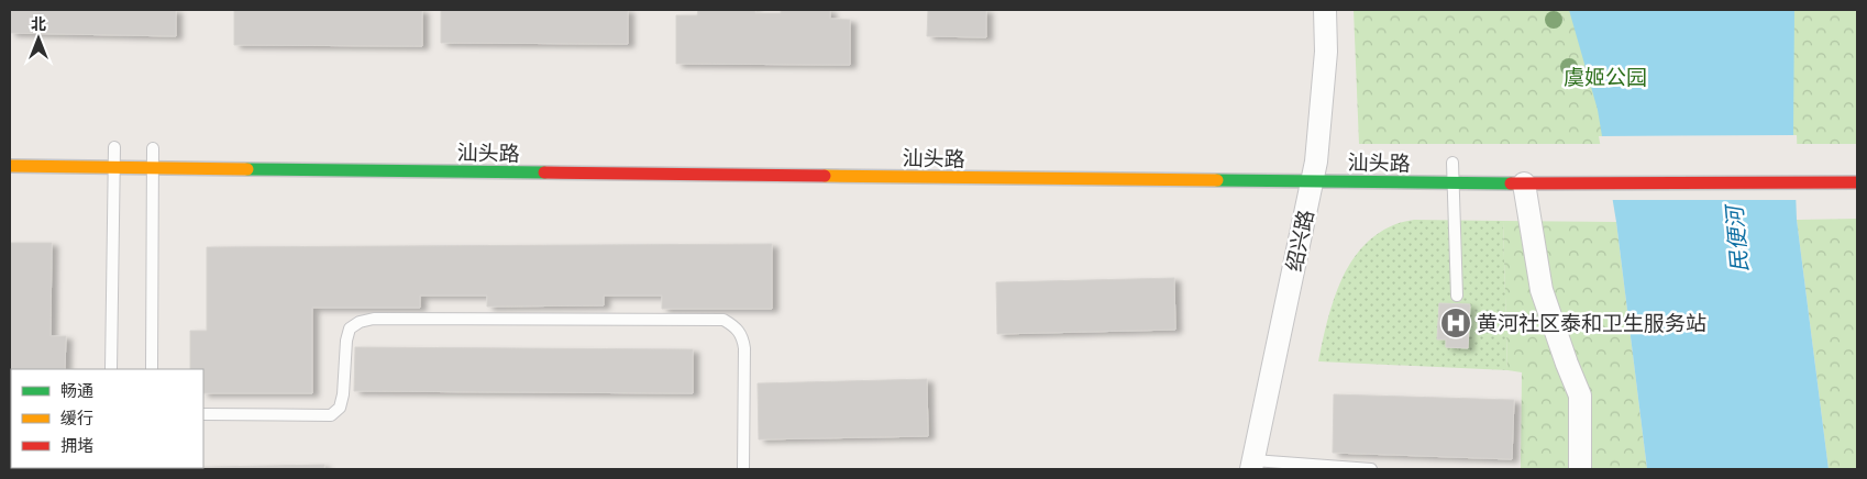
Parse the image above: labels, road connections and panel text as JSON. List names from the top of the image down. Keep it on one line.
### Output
{"streets":{"street":["汕头路","绍兴路"]},"crossings":[["汕头路","绍兴路"]],"water":["民便河"],"parks":["虞姬公园"],"places":{"hospital":["黄河社区泰和卫生服务站"]},"legend":["畅通","缓行","拥堵"],"north":"top"}
